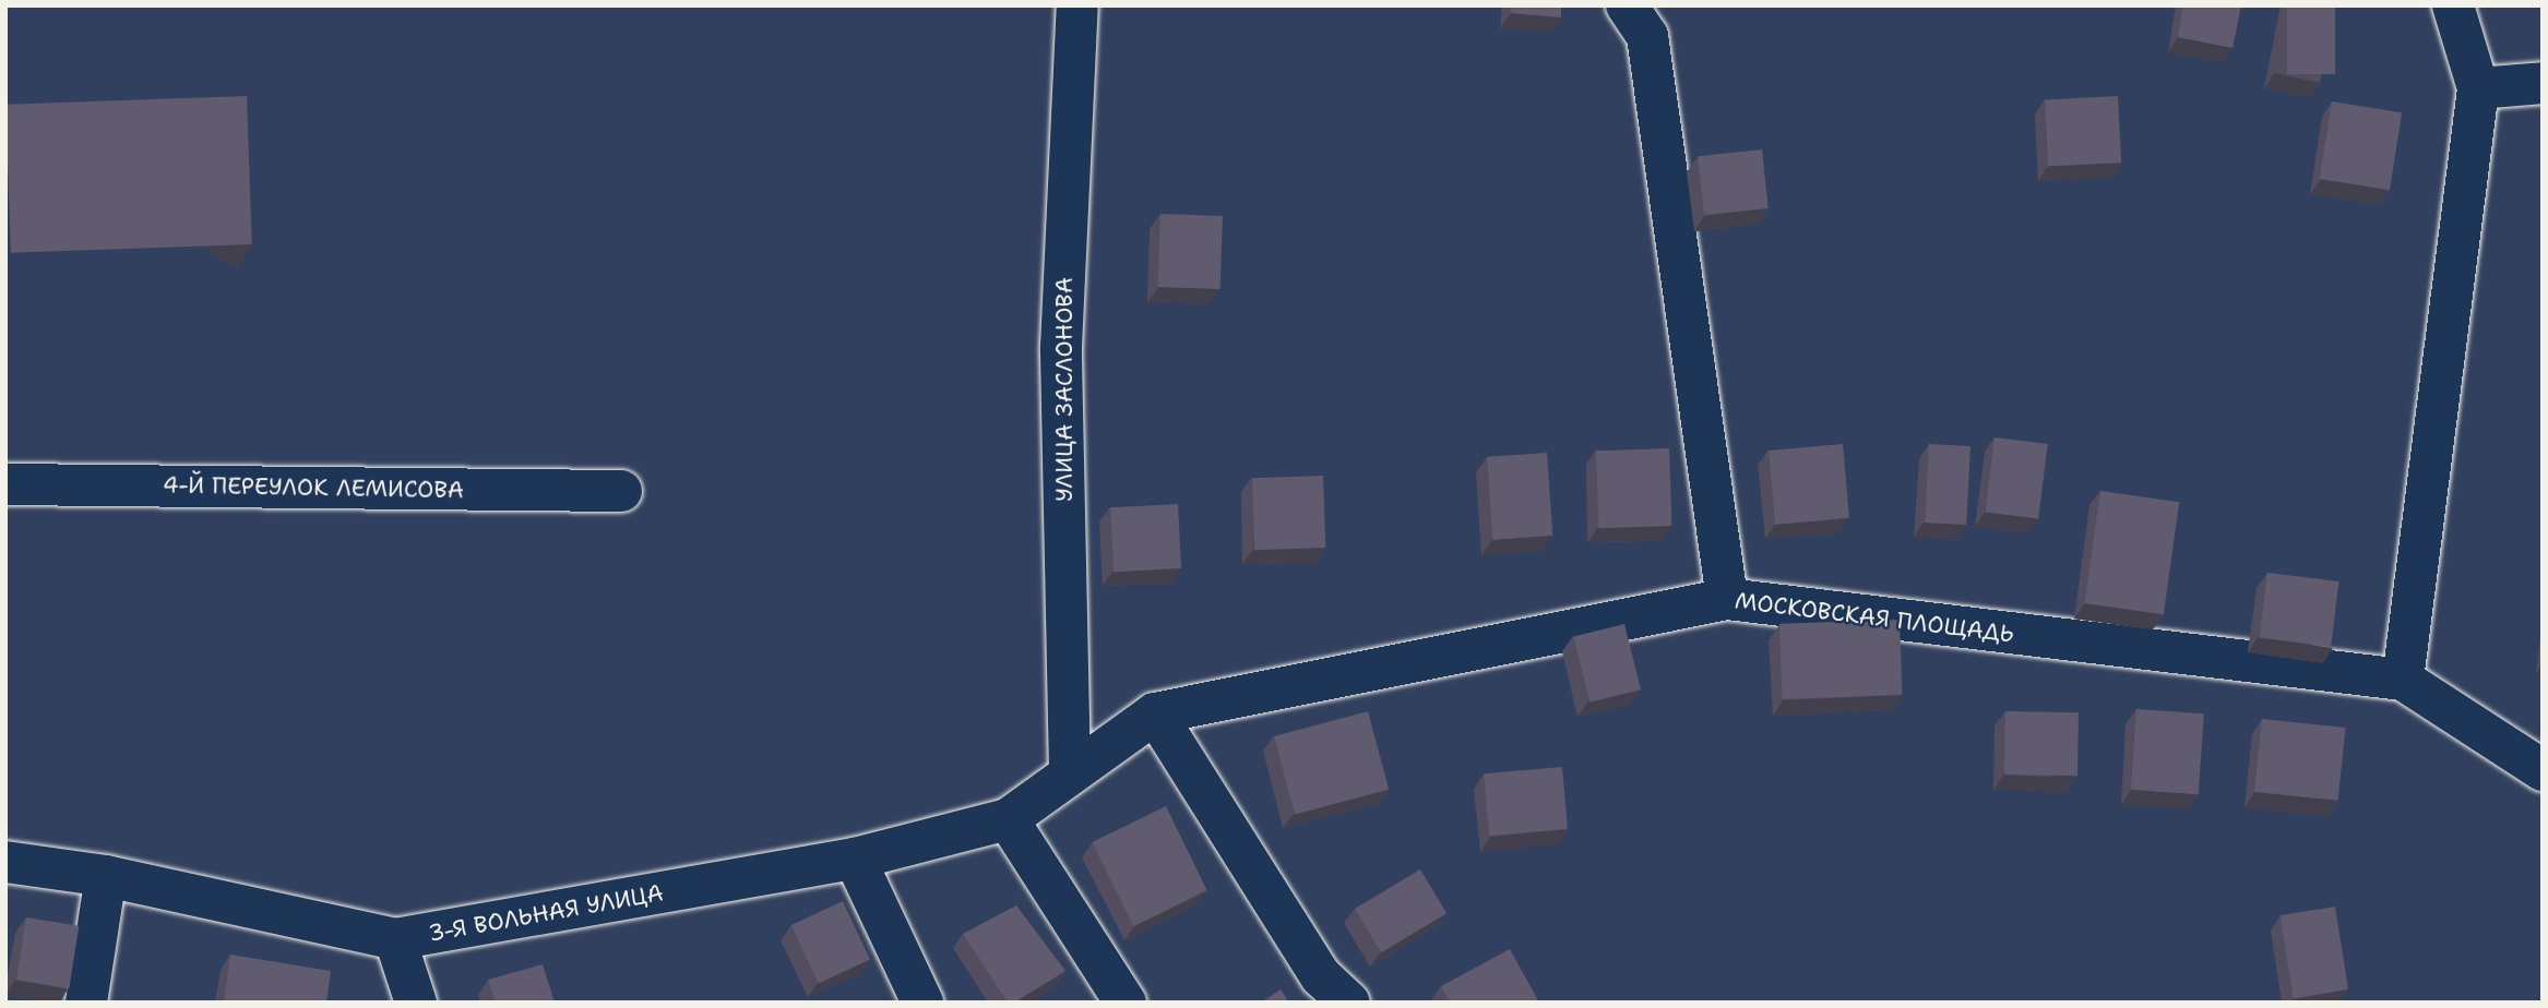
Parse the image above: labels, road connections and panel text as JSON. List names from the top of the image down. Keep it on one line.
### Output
{"streets":{"street":["УЛИЦА ЗАСЛОНОВА","4-Й ПЕРЕУЛОК ЛЕМИСОВА","МОСКОВСКАЯ ПЛОЩАДЬ","3-Я ВОЛЬНАЯ УЛИЦА"]},"crossings":[["УЛИЦА ЗАСЛОНОВА","МОСКОВСКАЯ ПЛОЩАДЬ"],["УЛИЦА ЗАСЛОНОВА","3-Я ВОЛЬНАЯ УЛИЦА"],["МОСКОВСКАЯ ПЛОЩАДЬ","3-Я ВОЛЬНАЯ УЛИЦА"]]}
